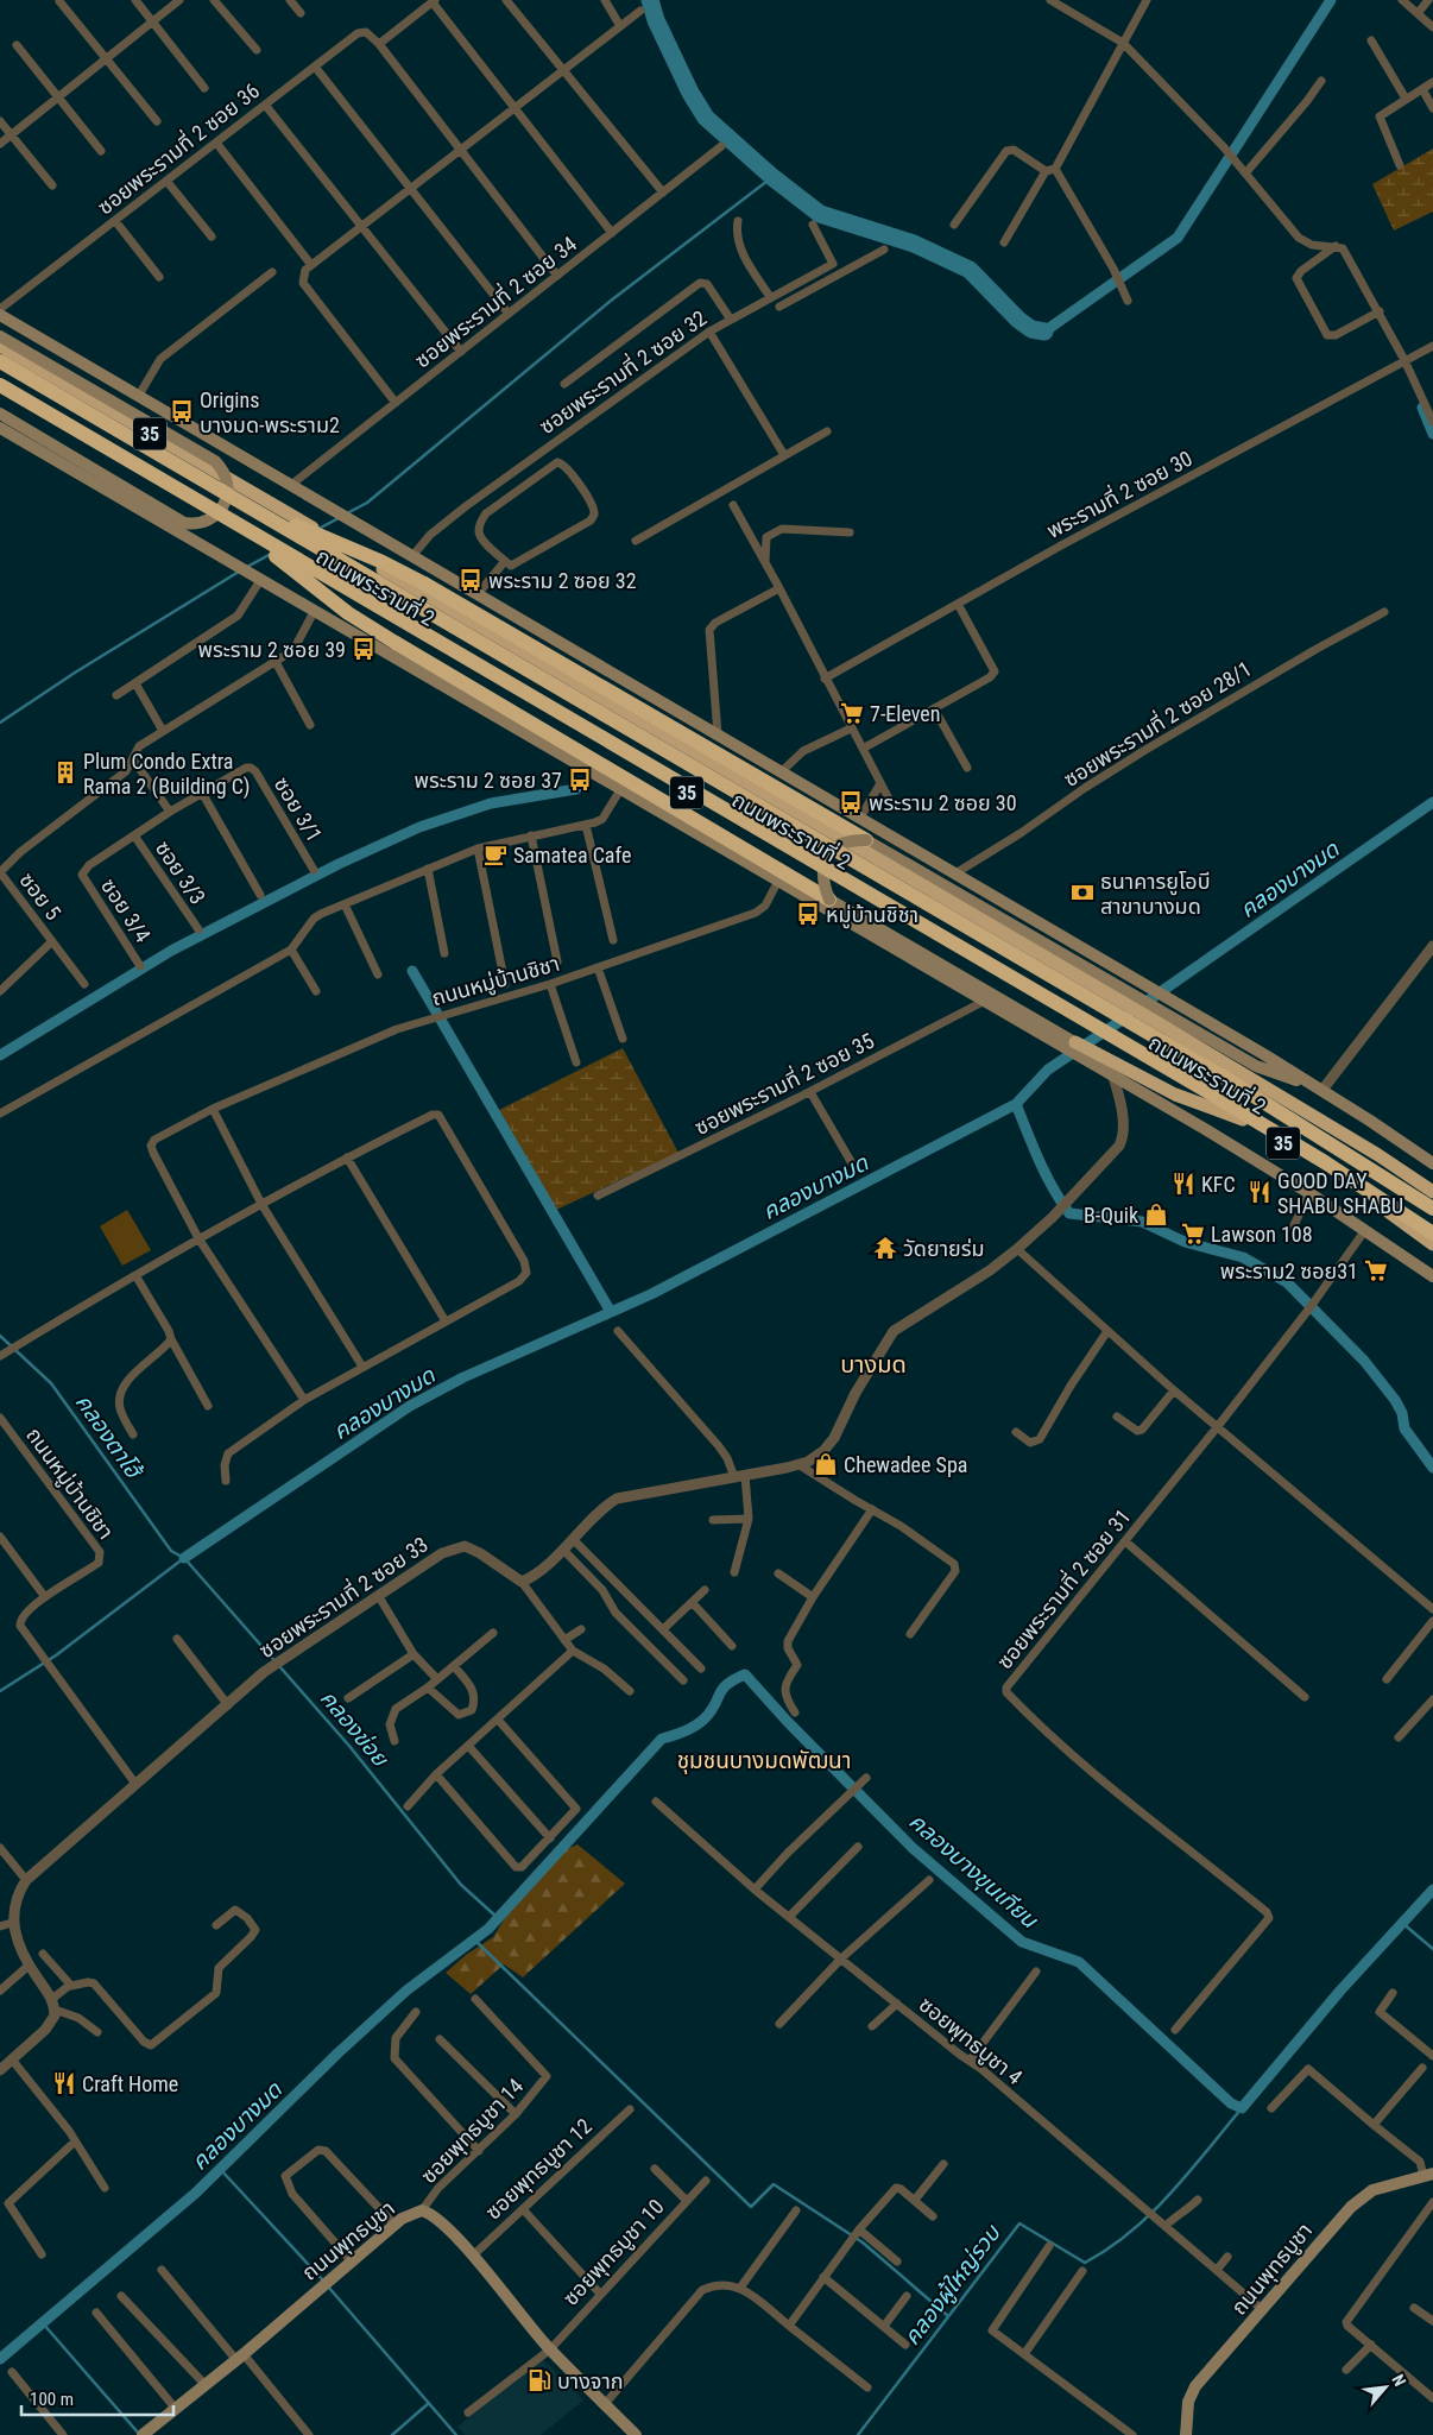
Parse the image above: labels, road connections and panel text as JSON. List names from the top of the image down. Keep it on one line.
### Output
{"streets":{"highway":["35","ถนนพระรามที่ 2"],"main road":["ถนนพุทธบูชา"],"street":["ซอยพระรามที่ 2 ซอย 36","ซอยพระรามที่ 2 ซอย 34","ซอยพระรามที่ 2 ซอย 32","พระรามที่ 2 ซอย 30","ซอยพระรามที่ 2 ซอย 28/1","ซอย 3/1","ซอย 3/3","ซอย 5","ซอย 3/4","ถนนหมู่บ้านชิชา","ซอยพระรามที่ 2 ซอย 35","ซอยพระรามที่ 2 ซอย 31","ซอยพระรามที่ 2 ซอย 33","ซอยพุทธบูชา 4","ซอยพุทธบูชา 14","ซอยพุทธบูชา 12","ซอยพุทธบูชา 10"]},"crossings":[["ซอยพระรามที่ 2 ซอย 34","35"],["ซอยพระรามที่ 2 ซอย 32","35"],["35","ซอยพระรามที่ 2 ซอย 28/1"],["35","ถนนหมู่บ้านชิชา"],["35","ซอยพระรามที่ 2 ซอย 35"],["35","ซอยพระรามที่ 2 ซอย 31"],["ซอย 3/3","ซอย 3/4"],["ถนนหมู่บ้านชิชา","ซอยพระรามที่ 2 ซอย 33"],["ซอยพุทธบูชา 4","ถนนพุทธบูชา"],["ซอยพุทธบูชา 14","ถนนพุทธบูชา"],["ซอยพุทธบูชา 12","ถนนพุทธบูชา"],["ถนนพุทธบูชา","ซอยพุทธบูชา 10"]],"districts":["บางมด","ชุมชนบางมดพัฒนา"],"water":["คลองบางมด","คลองตาโฮ้","คลองข่อย","คลองบางขุนเทียน","คลองผู้ใหญ่รวบ"],"places":{"bus stop":["Origins บางมด-พระราม2","พระราม 2 ซอย 32","พระราม 2 ซอย 39","พระราม 2 ซอย 37","พระราม 2 ซอย 30","หมู่บ้านชิชา"],"supermarket":["7-Eleven","Lawson 108","พระราม2 ซอย31"],"building":["Plum Condo Extra Rama 2 (Building C)"],"cafe":["Samatea Cafe"],"bank":["ธนาคารยูโอบี สาขาบางมด"],"restaurant":["KFC","GOOD DAY SHABU SHABU","Craft Home"],"shop":["B-Quik","Chewadee Spa"],"temple":["วัดยายร่ม"],"fuel station":["บางจาก"]},"scale_bar":"100 m","north":"top right"}
